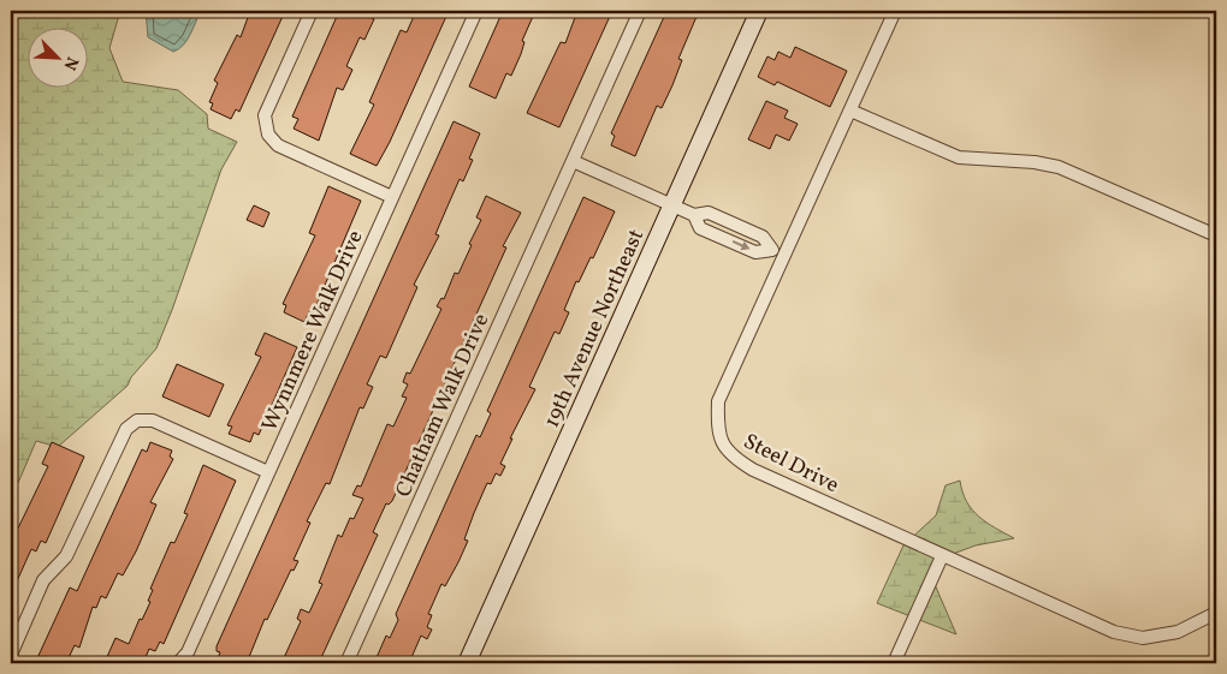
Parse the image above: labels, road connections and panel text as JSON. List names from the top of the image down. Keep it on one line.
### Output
{"streets":{"street":["19th Avenue Northeast","Wynnmere Walk Drive","Chatham Walk Drive","Steel Drive"]},"north":"bottom right"}
